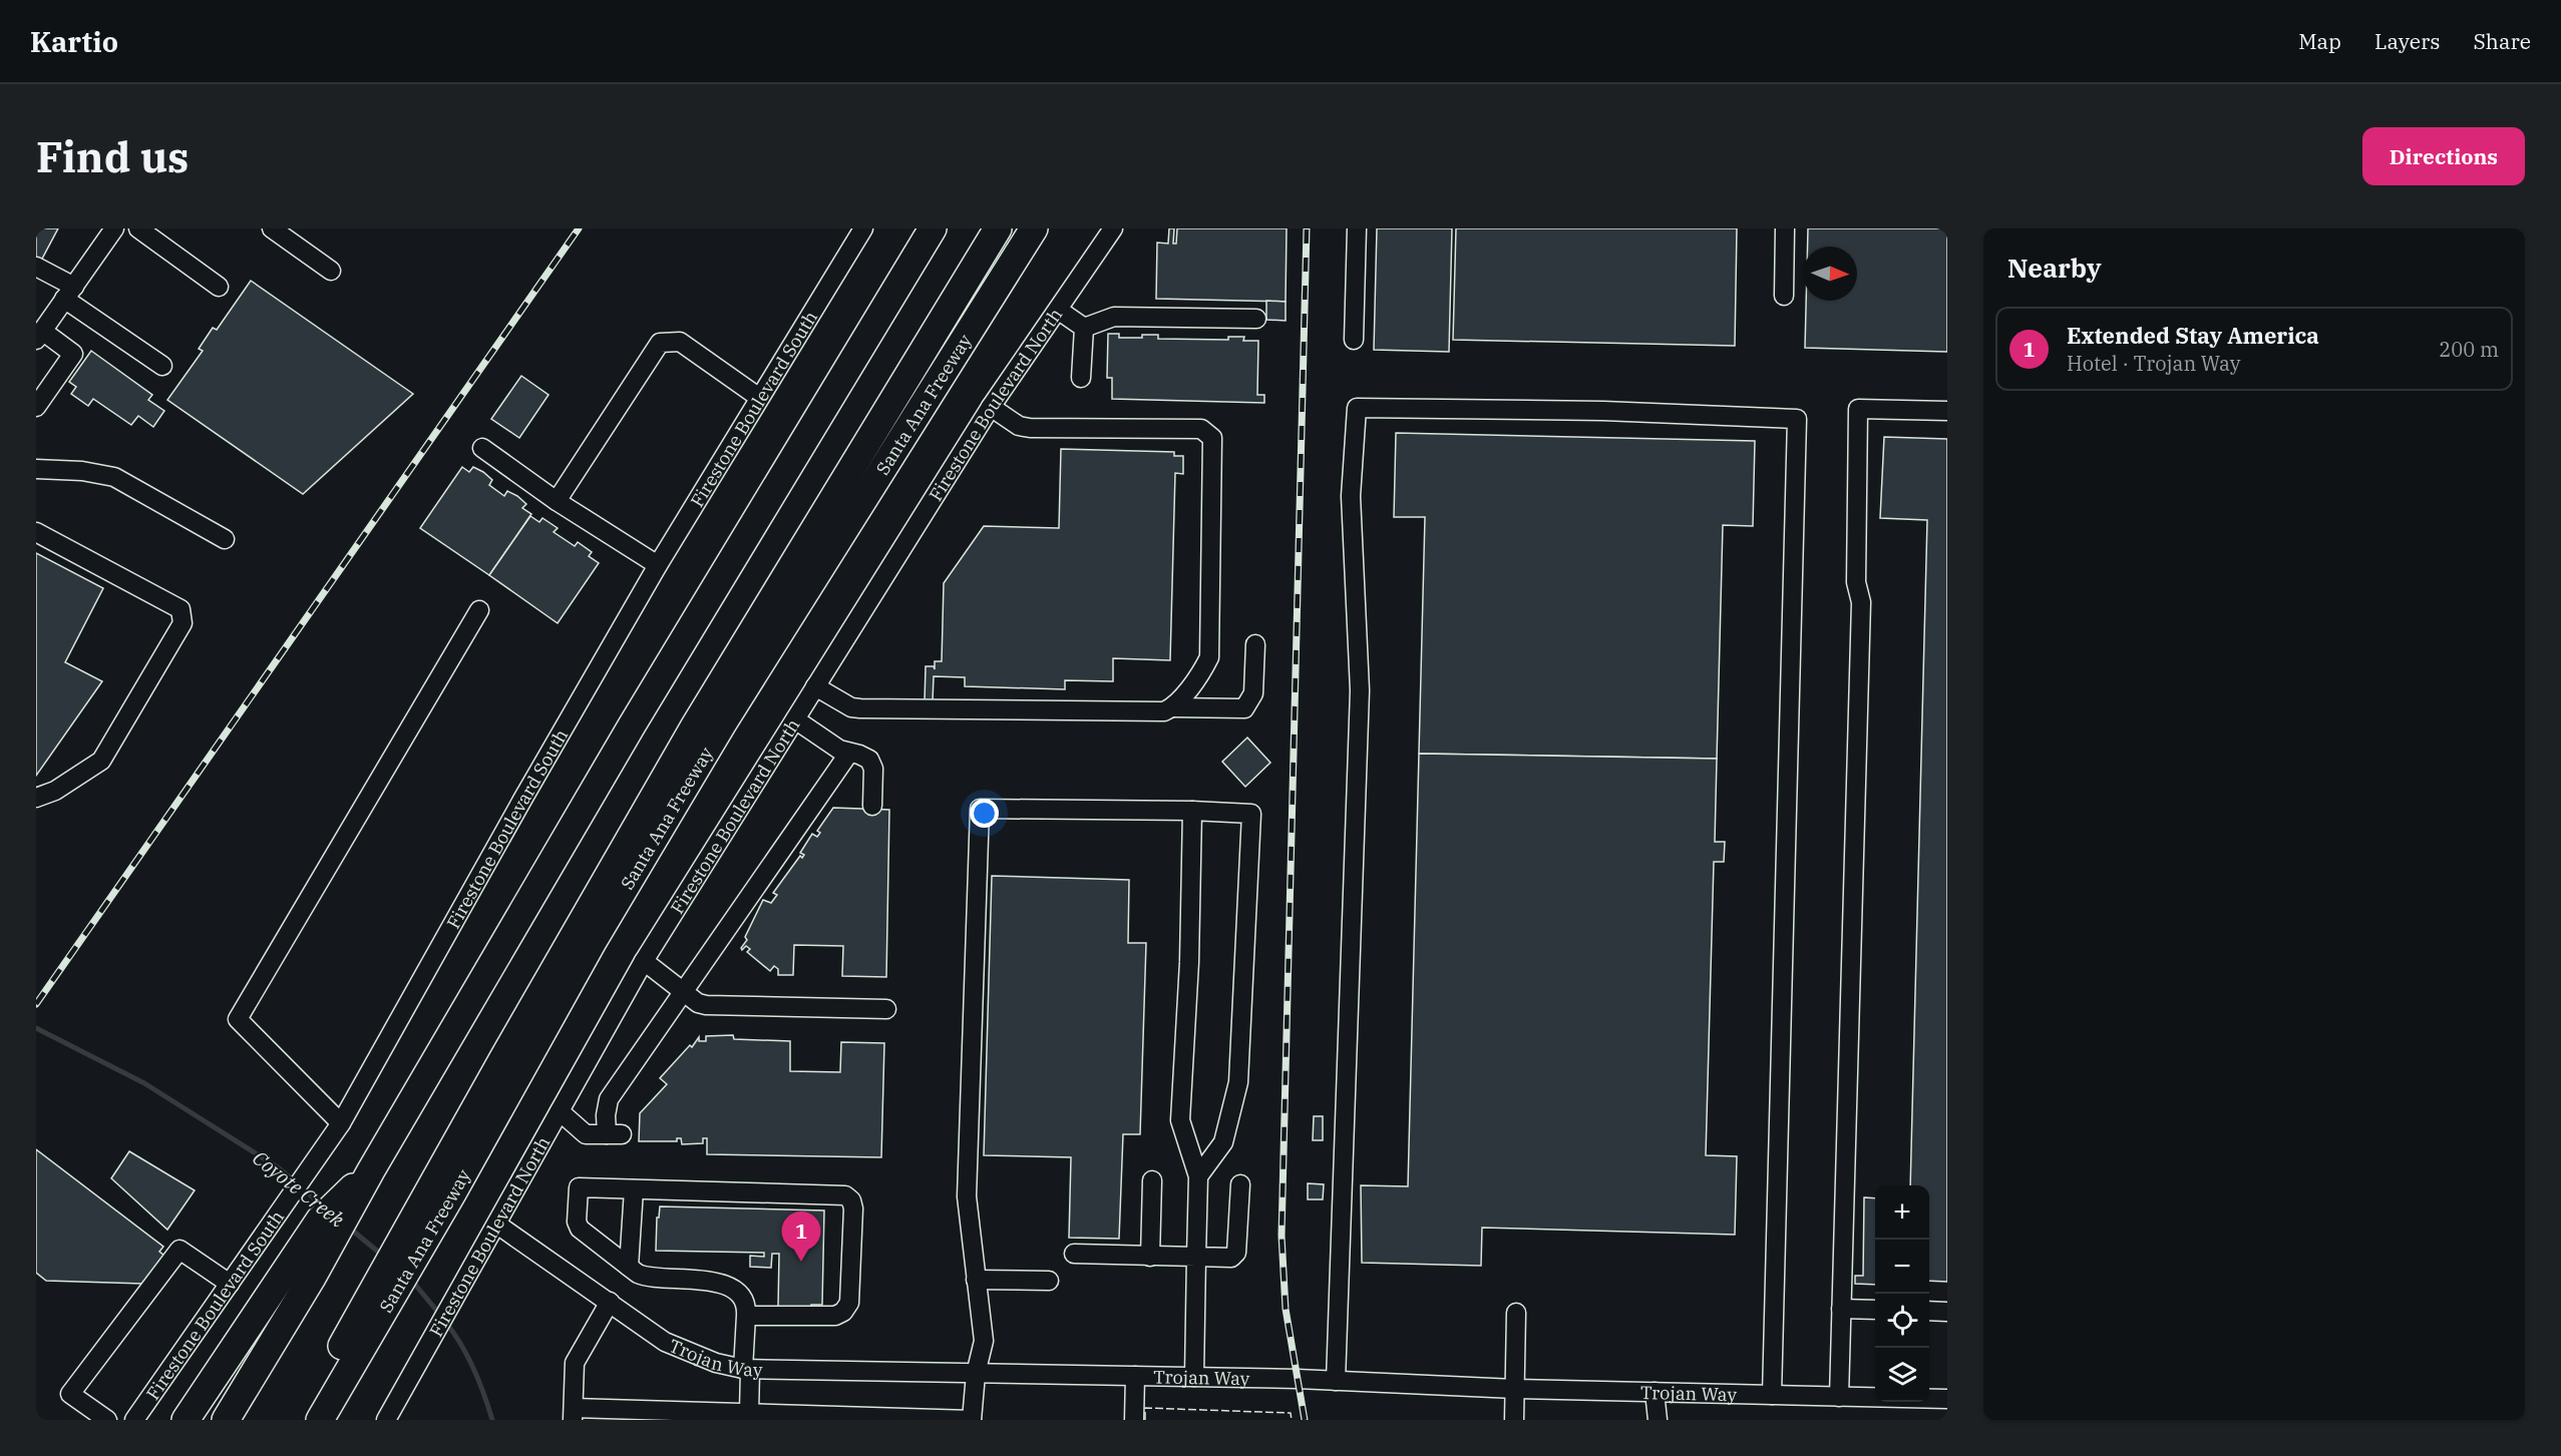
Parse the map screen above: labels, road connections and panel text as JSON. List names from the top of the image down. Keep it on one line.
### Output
{"streets":{"highway":["Santa Ana Freeway"],"street":["Firestone Boulevard North","Firestone Boulevard South","Trojan Way"]},"crossings":[["Firestone Boulevard North","Trojan Way"]],"water":["Coyote Creek"],"north":"right","page":{"header":"Kartio","nav":["Map","Layers","Share"],"buttons":"Directions","title":"Find us","heading":"Nearby","list":[{"mark":"1","name":"Extended Stay America","note":"Hotel · Trojan Way","value":"200 m"}],"map_buttons":["+","−"],"pins":"1"}}
